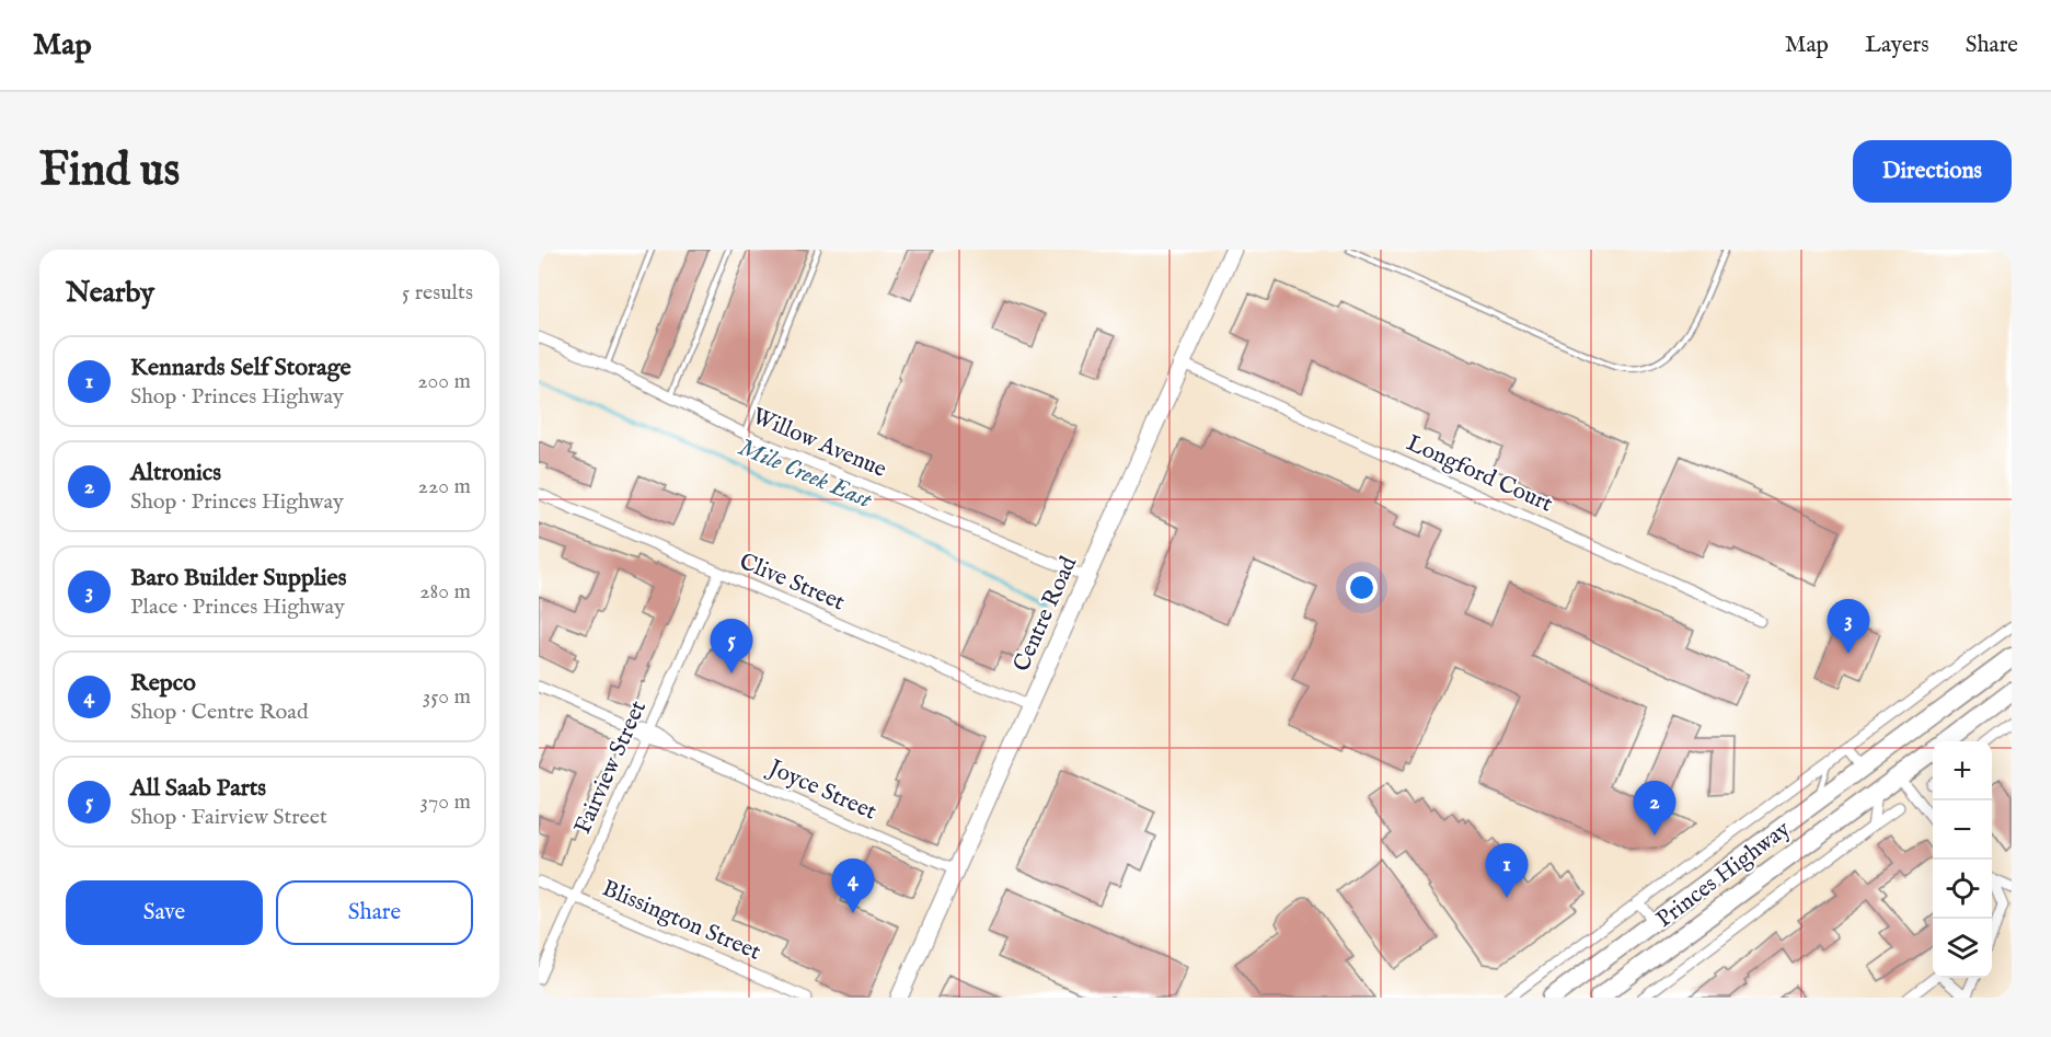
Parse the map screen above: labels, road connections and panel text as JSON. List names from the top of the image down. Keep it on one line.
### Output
{"streets":{"highway":["Princes Highway"],"main road":["Centre Road"],"street":["Willow Avenue","Longford Court","Clive Street","Fairview Street","Joyce Street","Blissington Street"]},"crossings":[["Willow Avenue","Centre Road"],["Longford Court","Centre Road"],["Clive Street","Centre Road"],["Clive Street","Fairview Street"],["Centre Road","Joyce Street"],["Fairview Street","Joyce Street"],["Fairview Street","Blissington Street"]],"water":["Mile Creek East"],"page":{"header":"Map","nav":["Map","Layers","Share"],"buttons":["Directions",["Save","Share"]],"title":"Find us","heading":["Nearby","5 results"],"list":[{"mark":"1","name":"Kennards Self Storage","note":"Shop · Princes Highway","value":"200 m"},{"mark":"2","name":"Altronics","note":"Shop · Princes Highway","value":"220 m"},{"mark":"3","name":"Baro Builder Supplies","note":"Place · Princes Highway","value":"280 m"},{"mark":"4","name":"Repco","note":"Shop · Centre Road","value":"350 m"},{"mark":"5","name":"All Saab Parts","note":"Shop · Fairview Street","value":"370 m"}],"pins":["3","5","2","1","4"],"map_buttons":["+","−"]}}
